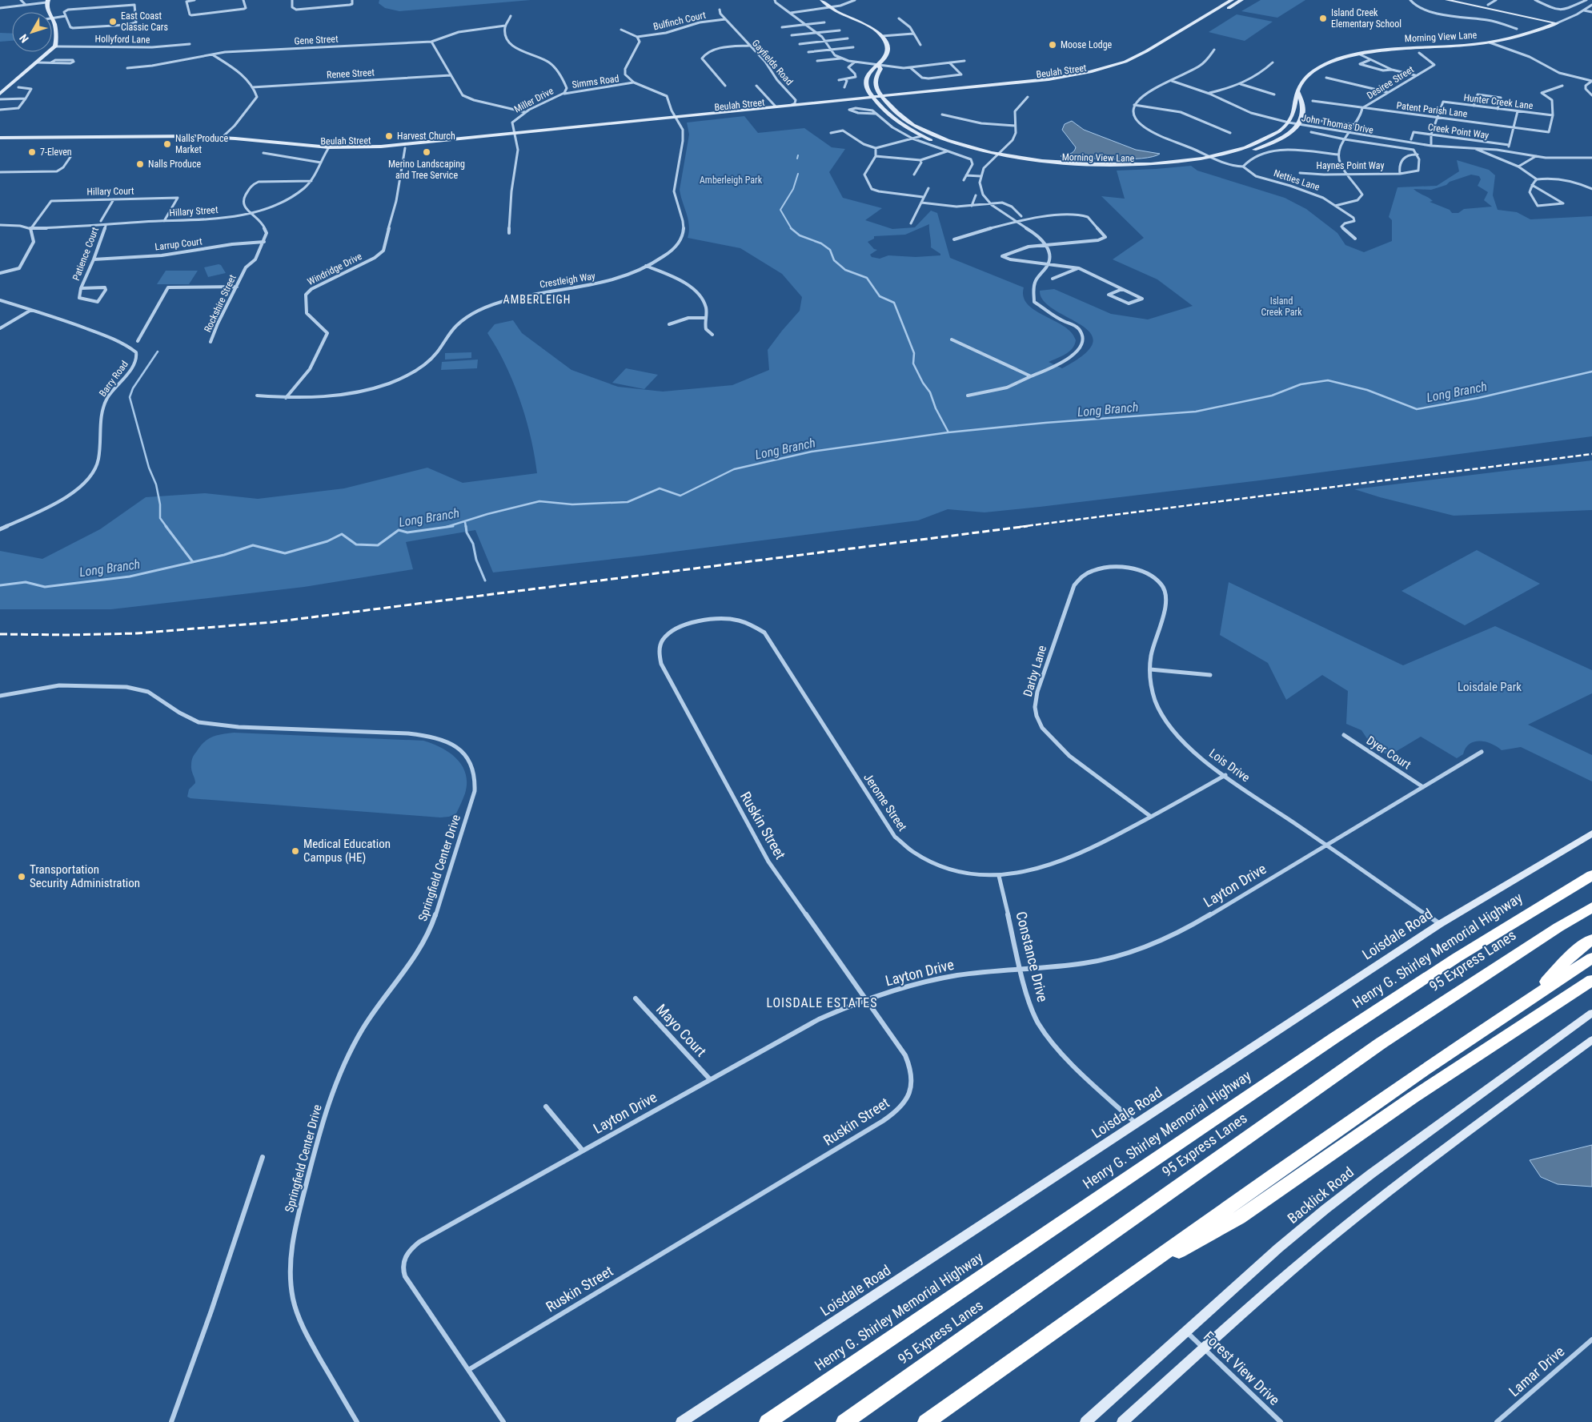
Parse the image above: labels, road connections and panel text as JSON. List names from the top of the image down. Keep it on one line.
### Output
{"streets":{"highway":["Henry G. Shirley Memorial Highway","95 Express Lanes"],"main road":["Morning View Lane","Beulah Street","Loisdale Road","Backlick Road"],"street":["Bulfinch Court","Hollyford Lane","Gene Street","Gayfields Road","Renee Street","Simms Road","Desiree Street","Miller Drive","Hunter Creek Lane","Patent Parish Lane","John Thomas Drive","Creek Point Way","Haynes Point Way","Netties Lane","Hillary Court","Hillary Street","Larrup Court","Patience Court","Windridge Drive","Crestleigh Way","Rockshire Street","Barry Road","Darby Lane","Dyer Court","Lois Drive","Jerome Street","Ruskin Street","Springfield Center Drive","Layton Drive","Constance Drive","Mayo Court","Forest View Drive","Lamar Drive"]},"crossings":[["Bulfinch Court","Gayfields Road"],["Morning View Lane","Beulah Street"],["Morning View Lane","John Thomas Drive"],["Morning View Lane","Netties Lane"],["Gene Street","Miller Drive"],["Gayfields Road","Beulah Street"],["Beulah Street","Miller Drive"],["Beulah Street","Hillary Street"],["Beulah Street","Windridge Drive"],["Beulah Street","Crestleigh Way"],["Simms Road","Miller Drive"],["Simms Road","Crestleigh Way"],["Desiree Street","Patent Parish Lane"],["Desiree Street","John Thomas Drive"],["Desiree Street","Haynes Point Way"],["Desiree Street","Netties Lane"],["Hunter Creek Lane","Patent Parish Lane"],["Hillary Court","Hillary Street"],["Hillary Street","Patience Court"],["Larrup Court","Patience Court"],["Larrup Court","Rockshire Street"],["Windridge Drive","Crestleigh Way"],["Darby Lane","Lois Drive"],["Darby Lane","Jerome Street"],["Dyer Court","Layton Drive"],["Lois Drive","Jerome Street"],["Lois Drive","Layton Drive"],["Lois Drive","Loisdale Road"],["Jerome Street","Ruskin Street"],["Jerome Street","Constance Drive"],["Ruskin Street","Layton Drive"],["Layton Drive","Constance Drive"],["Layton Drive","Mayo Court"],["Loisdale Road","Constance Drive"],["Backlick Road","Forest View Drive"]],"districts":["AMBERLEIGH","LOISDALE ESTATES"],"water":["Long Branch"],"parks":["Amberleigh Park","Island Creek Park","Loisdale Park"],"places":["Island Creek Elementary School","East Coast Classic Cars","Moose Lodge","Harvest Church","Nalls Produce Market","7-Eleven","Merino Landscaping and Tree Service","Nalls Produce","Medical Education Campus (HE)","Transportation Security Administration"],"north":"bottom left"}
